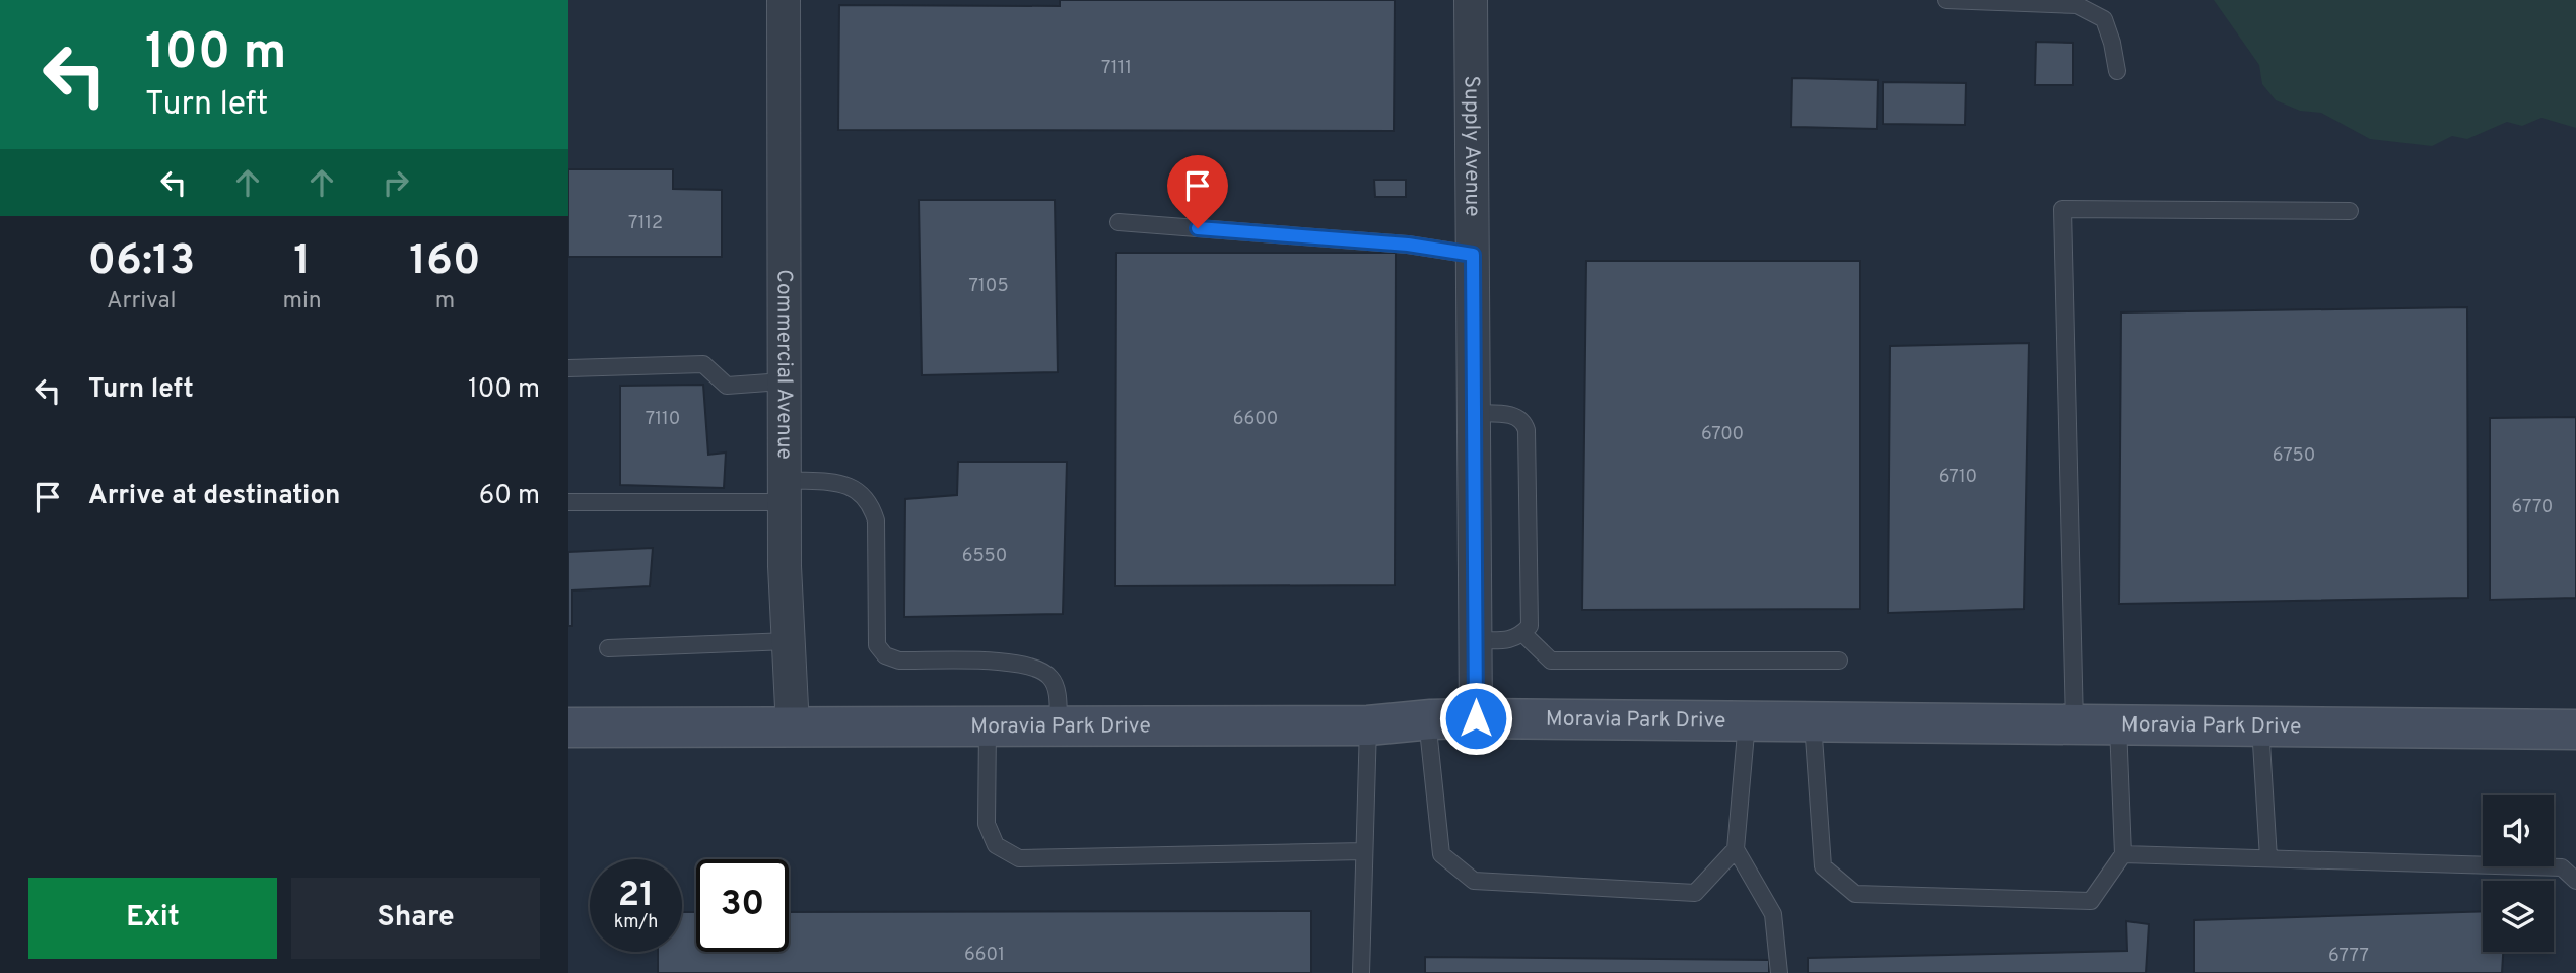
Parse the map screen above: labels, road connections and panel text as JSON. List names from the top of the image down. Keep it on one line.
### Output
{"streets":{"main road":["Moravia Park Drive"],"street":["Supply Avenue","Commercial Avenue"]},"crossings":[["Supply Avenue","Moravia Park Drive"],["Commercial Avenue","Moravia Park Drive"]],"house_numbers":["7111","7112","7105","7110","6600","6700","6750","6710","6770","6550","6601","6777"],"page":{"turn":["100 m","Turn left"],"eta":["06:13","Arrival","1","min","160","m"],"list":[{"name":"Turn left","value":"100 m"},{"name":"Arrive at destination","value":"60 m"}],"speed":"21 km/h","limit":"30","buttons":["Exit","Share"]}}
